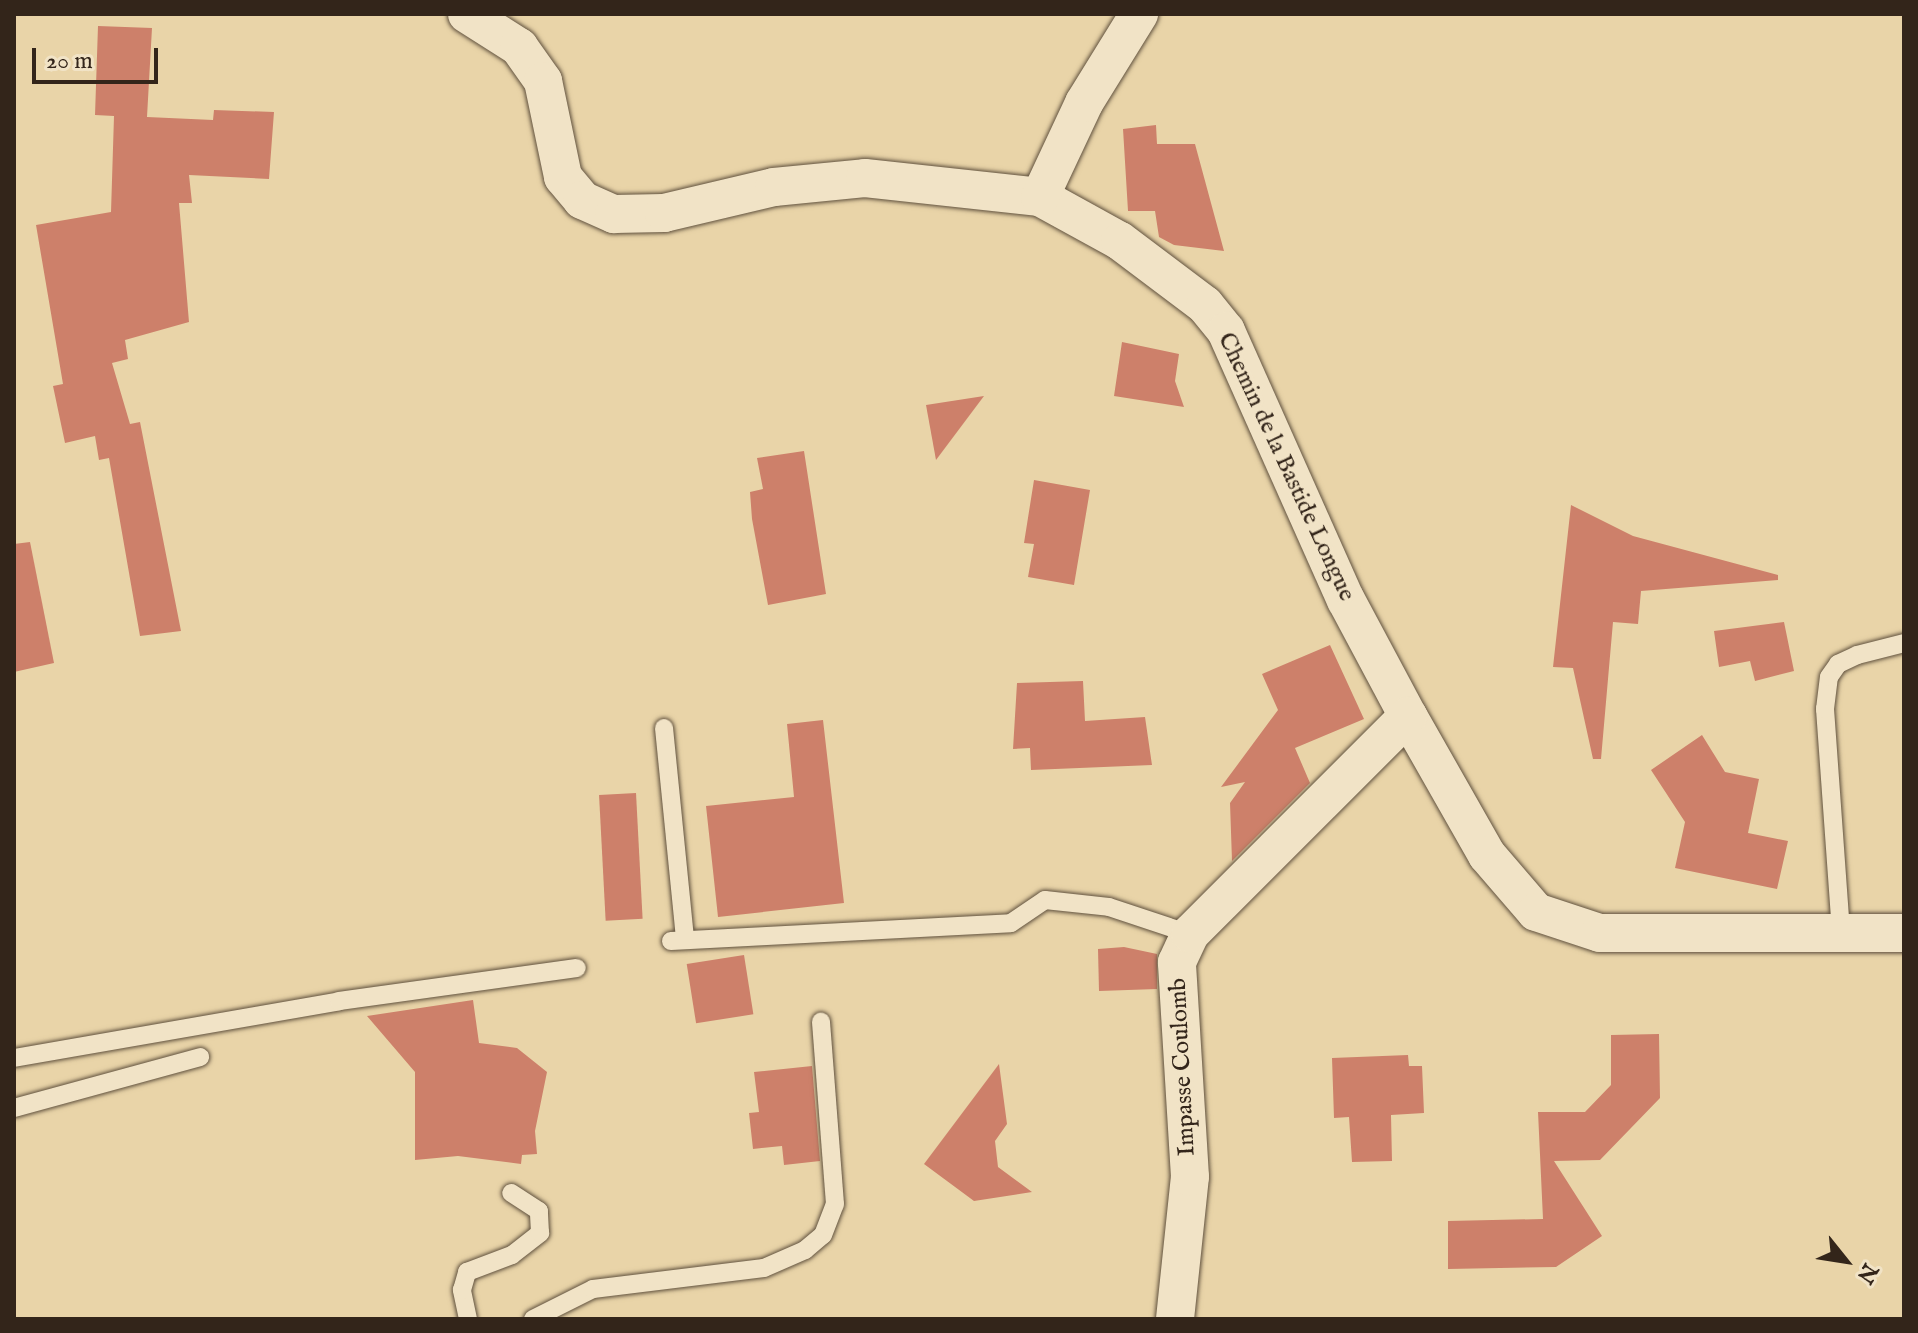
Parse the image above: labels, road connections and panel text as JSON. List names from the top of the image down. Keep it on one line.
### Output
{"streets":{"street":["Chemin de la Bastide Longue","Impasse Coulomb"]},"crossings":[["Chemin de la Bastide Longue","Impasse Coulomb"]],"scale_bar":"20 m","north":"bottom right"}
